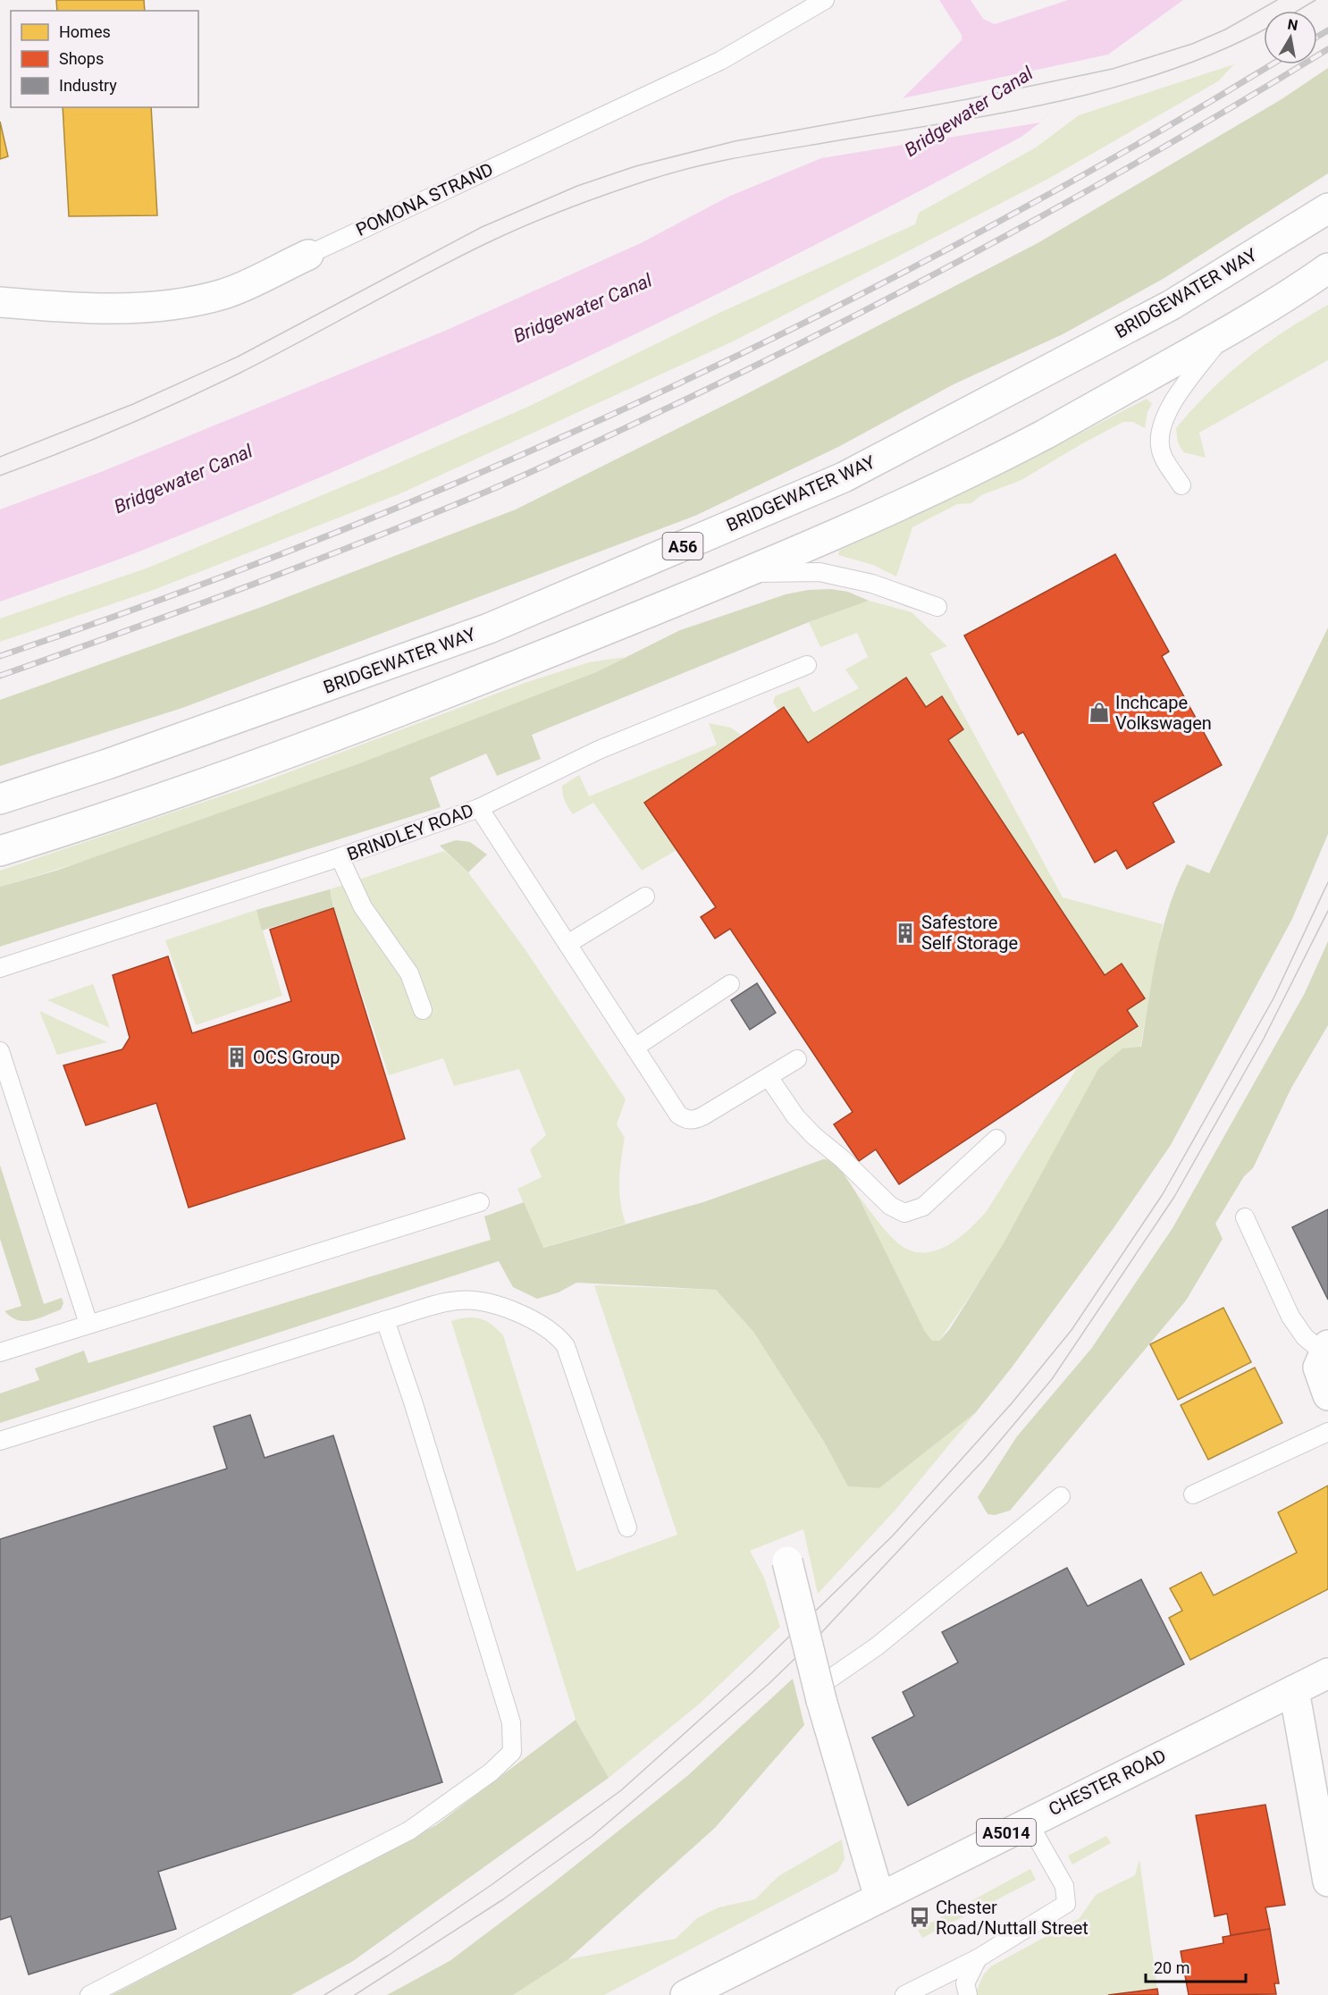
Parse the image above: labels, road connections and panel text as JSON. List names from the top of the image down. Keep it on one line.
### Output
{"streets":{"main road":["POMONA STRAND","BRIDGEWATER WAY","A56","CHESTER ROAD","A5014"],"lane":["BRINDLEY ROAD"]},"water":["Bridgewater Canal"],"places":{"shop":["Inchcape Volkswagen"],"building":["Safestore Self Storage","OCS Group"],"bus stop":["Chester Road/Nuttall Street"]},"legend":["Homes","Shops","Industry"],"scale_bar":"20 m","north":"top"}
